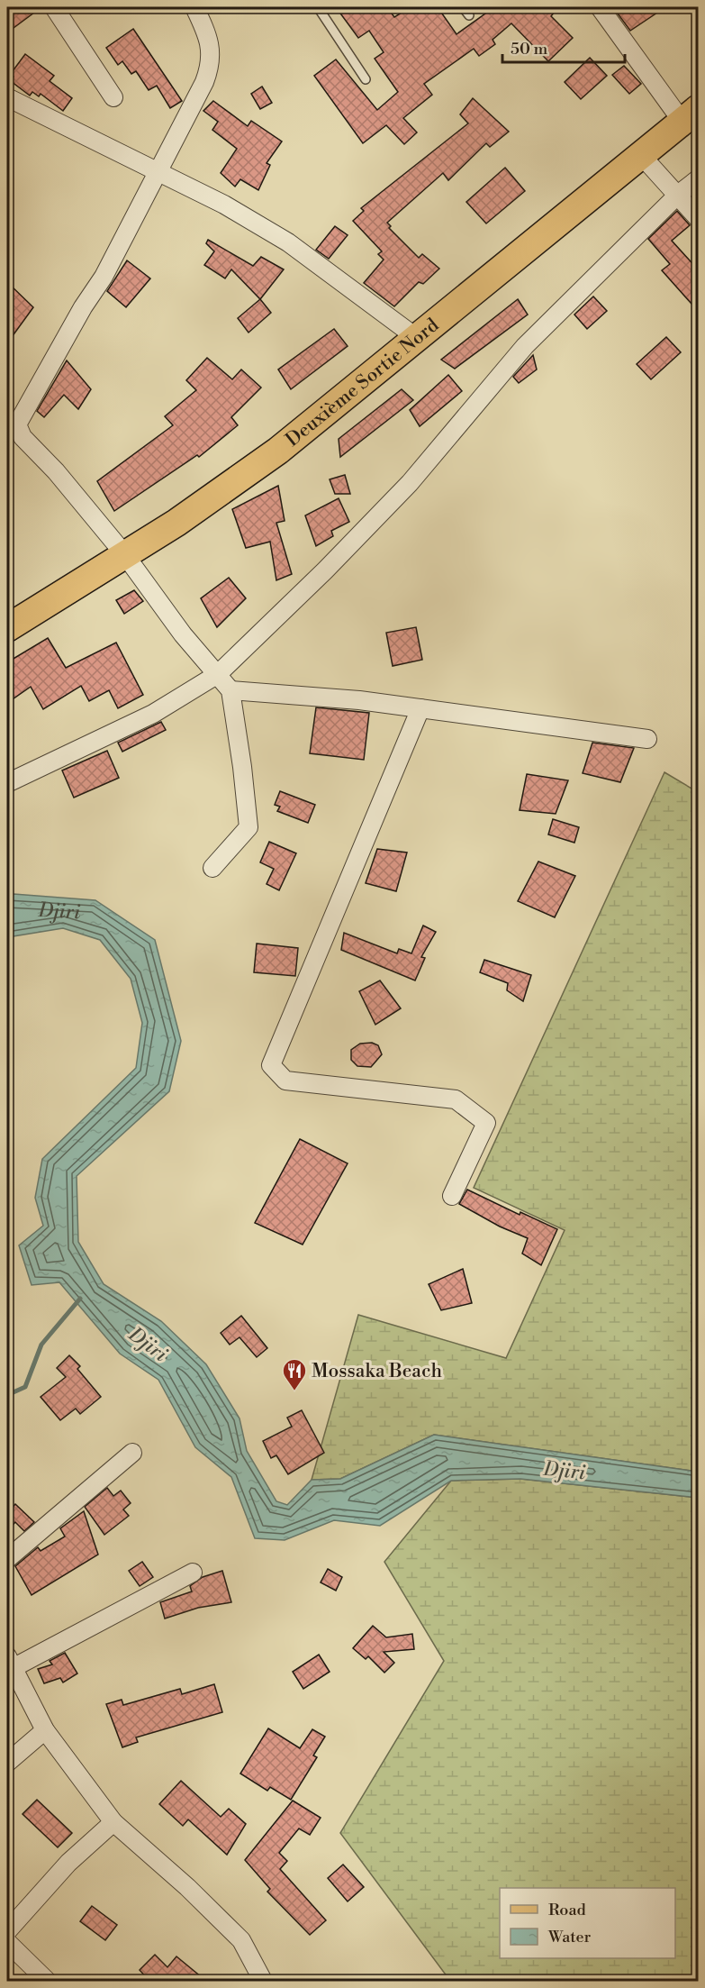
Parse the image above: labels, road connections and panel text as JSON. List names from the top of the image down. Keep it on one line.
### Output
{"streets":{"main road":["Deuxième Sortie Nord"]},"water":["Djiri"],"places":{"restaurant":["Mossaka Beach"]},"legend":["Road","Water"],"scale_bar":"50 m"}
